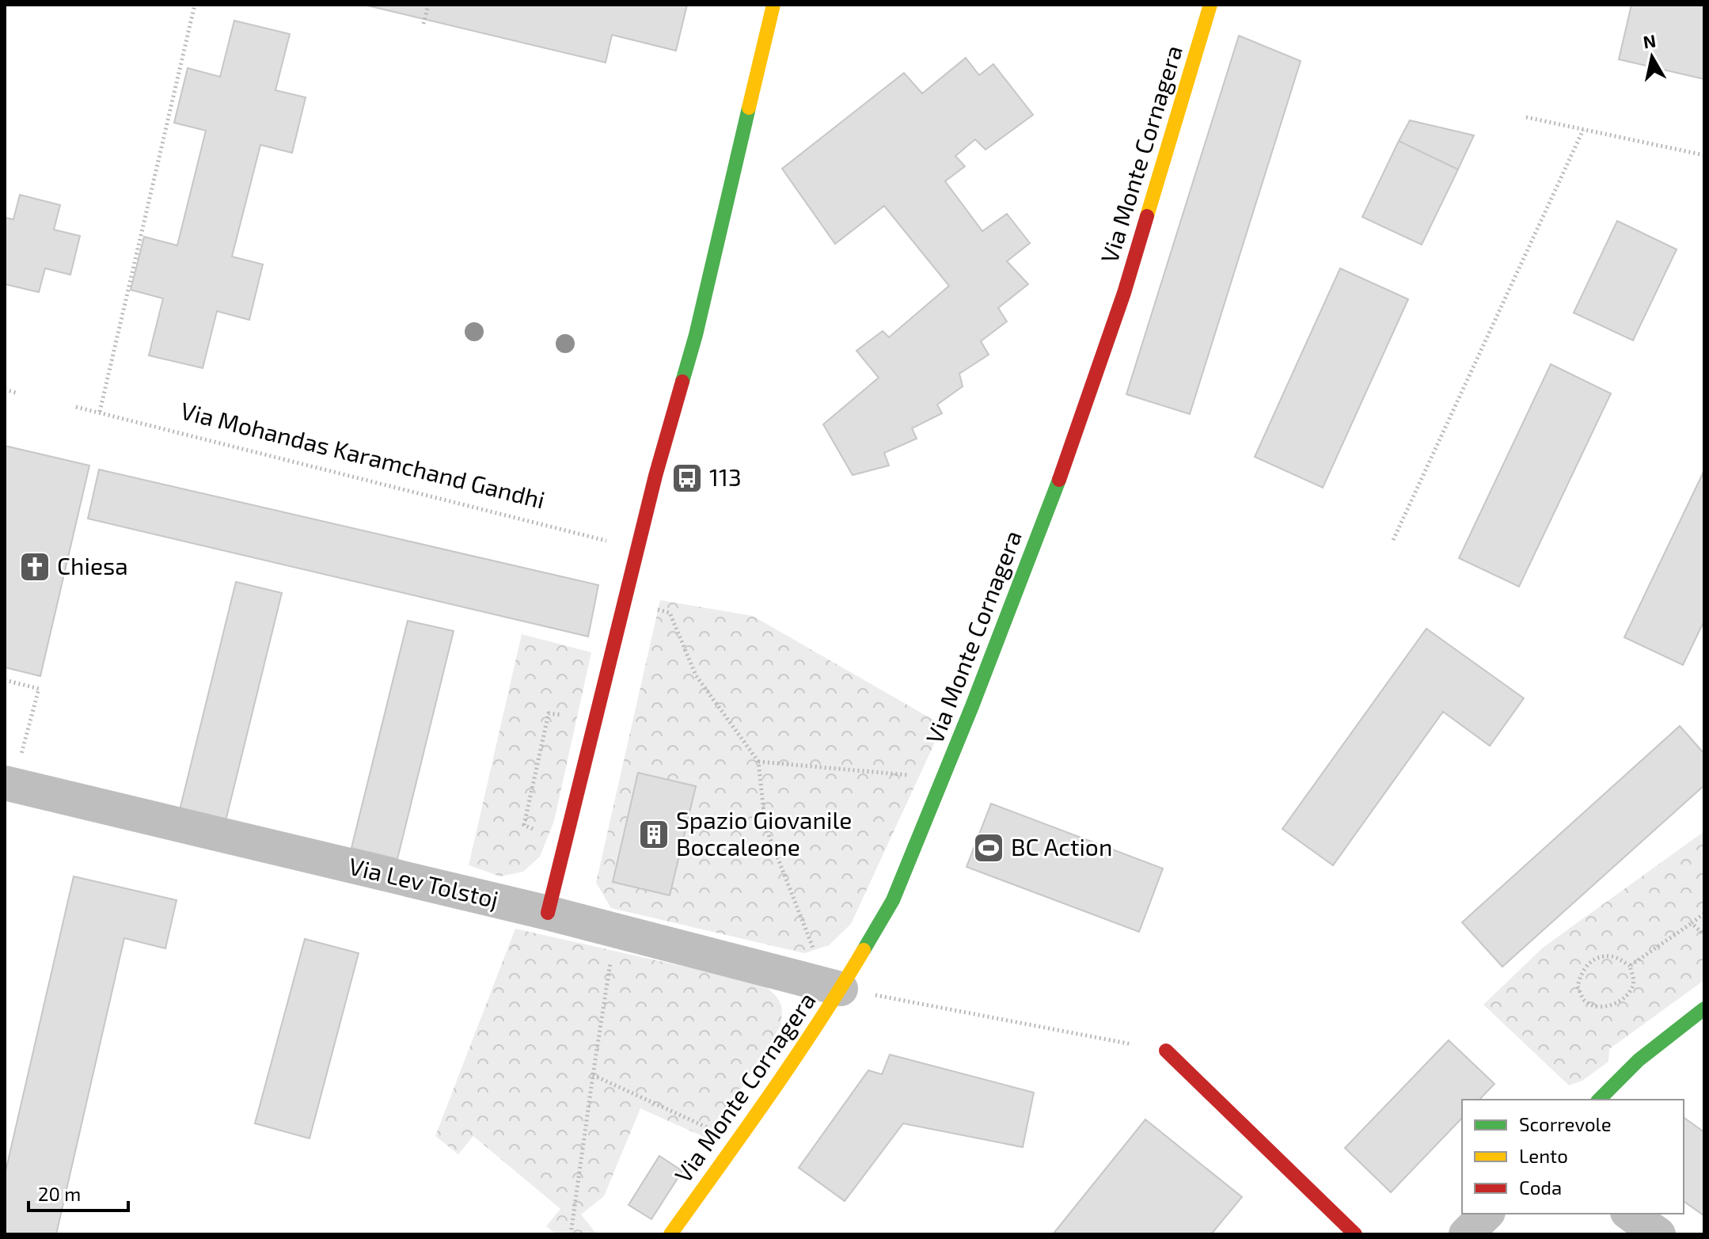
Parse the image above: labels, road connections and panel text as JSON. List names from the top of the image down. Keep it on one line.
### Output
{"streets":{"street":["Via Monte Cornagera","Via Lev Tolstoj"],"path":["Via Mohandas Karamchand Gandhi"]},"crossings":[["Via Monte Cornagera","Via Lev Tolstoj"]],"places":{"bus stop":["113"],"church":["Chiesa"],"building":["Spazio Giovanile Boccaleone"],"sports":["BC Action"]},"legend":["Scorrevole","Lento","Coda"],"scale_bar":"20 m","north":"top"}
